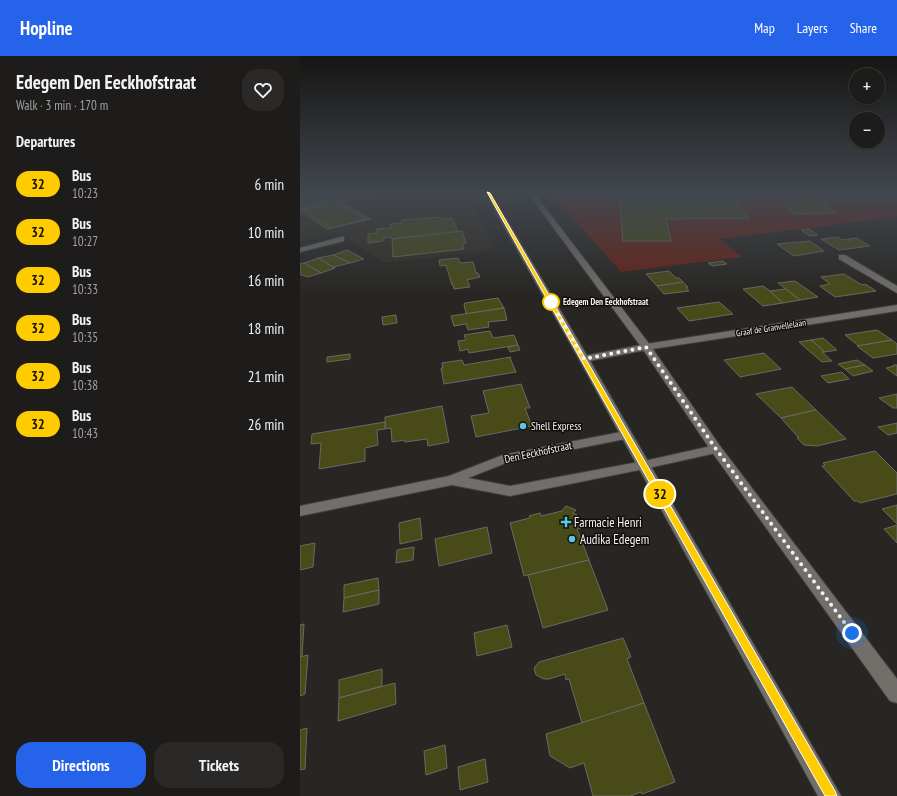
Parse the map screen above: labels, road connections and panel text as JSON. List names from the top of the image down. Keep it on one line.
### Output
{"streets":{"main road":["Graaf de Granvellelaan","Den Eeckhofstraat"]},"places":{"other":["Edegem Den Eeckhofstraat","Shell Express","Audika Edegem"],"health":["Farmacie Henri"]},"lines":["bus line 32"],"page":{"header":"Hopline","nav":["Map","Layers","Share"],"heading":[["Edegem Den Eeckhofstraat","Walk · 3 min · 170 m"],"Departures"],"on_map":"32","map_buttons":["+","−"],"list":[{"mark":"32","name":"Bus","note":"10:23","value":"6 min"},{"mark":"32","name":"Bus","note":"10:27","value":"10 min"},{"mark":"32","name":"Bus","note":"10:33","value":"16 min"},{"mark":"32","name":"Bus","note":"10:35","value":"18 min"},{"mark":"32","name":"Bus","note":"10:38","value":"21 min"},{"mark":"32","name":"Bus","note":"10:43","value":"26 min"}],"buttons":["Directions","Tickets"]}}
